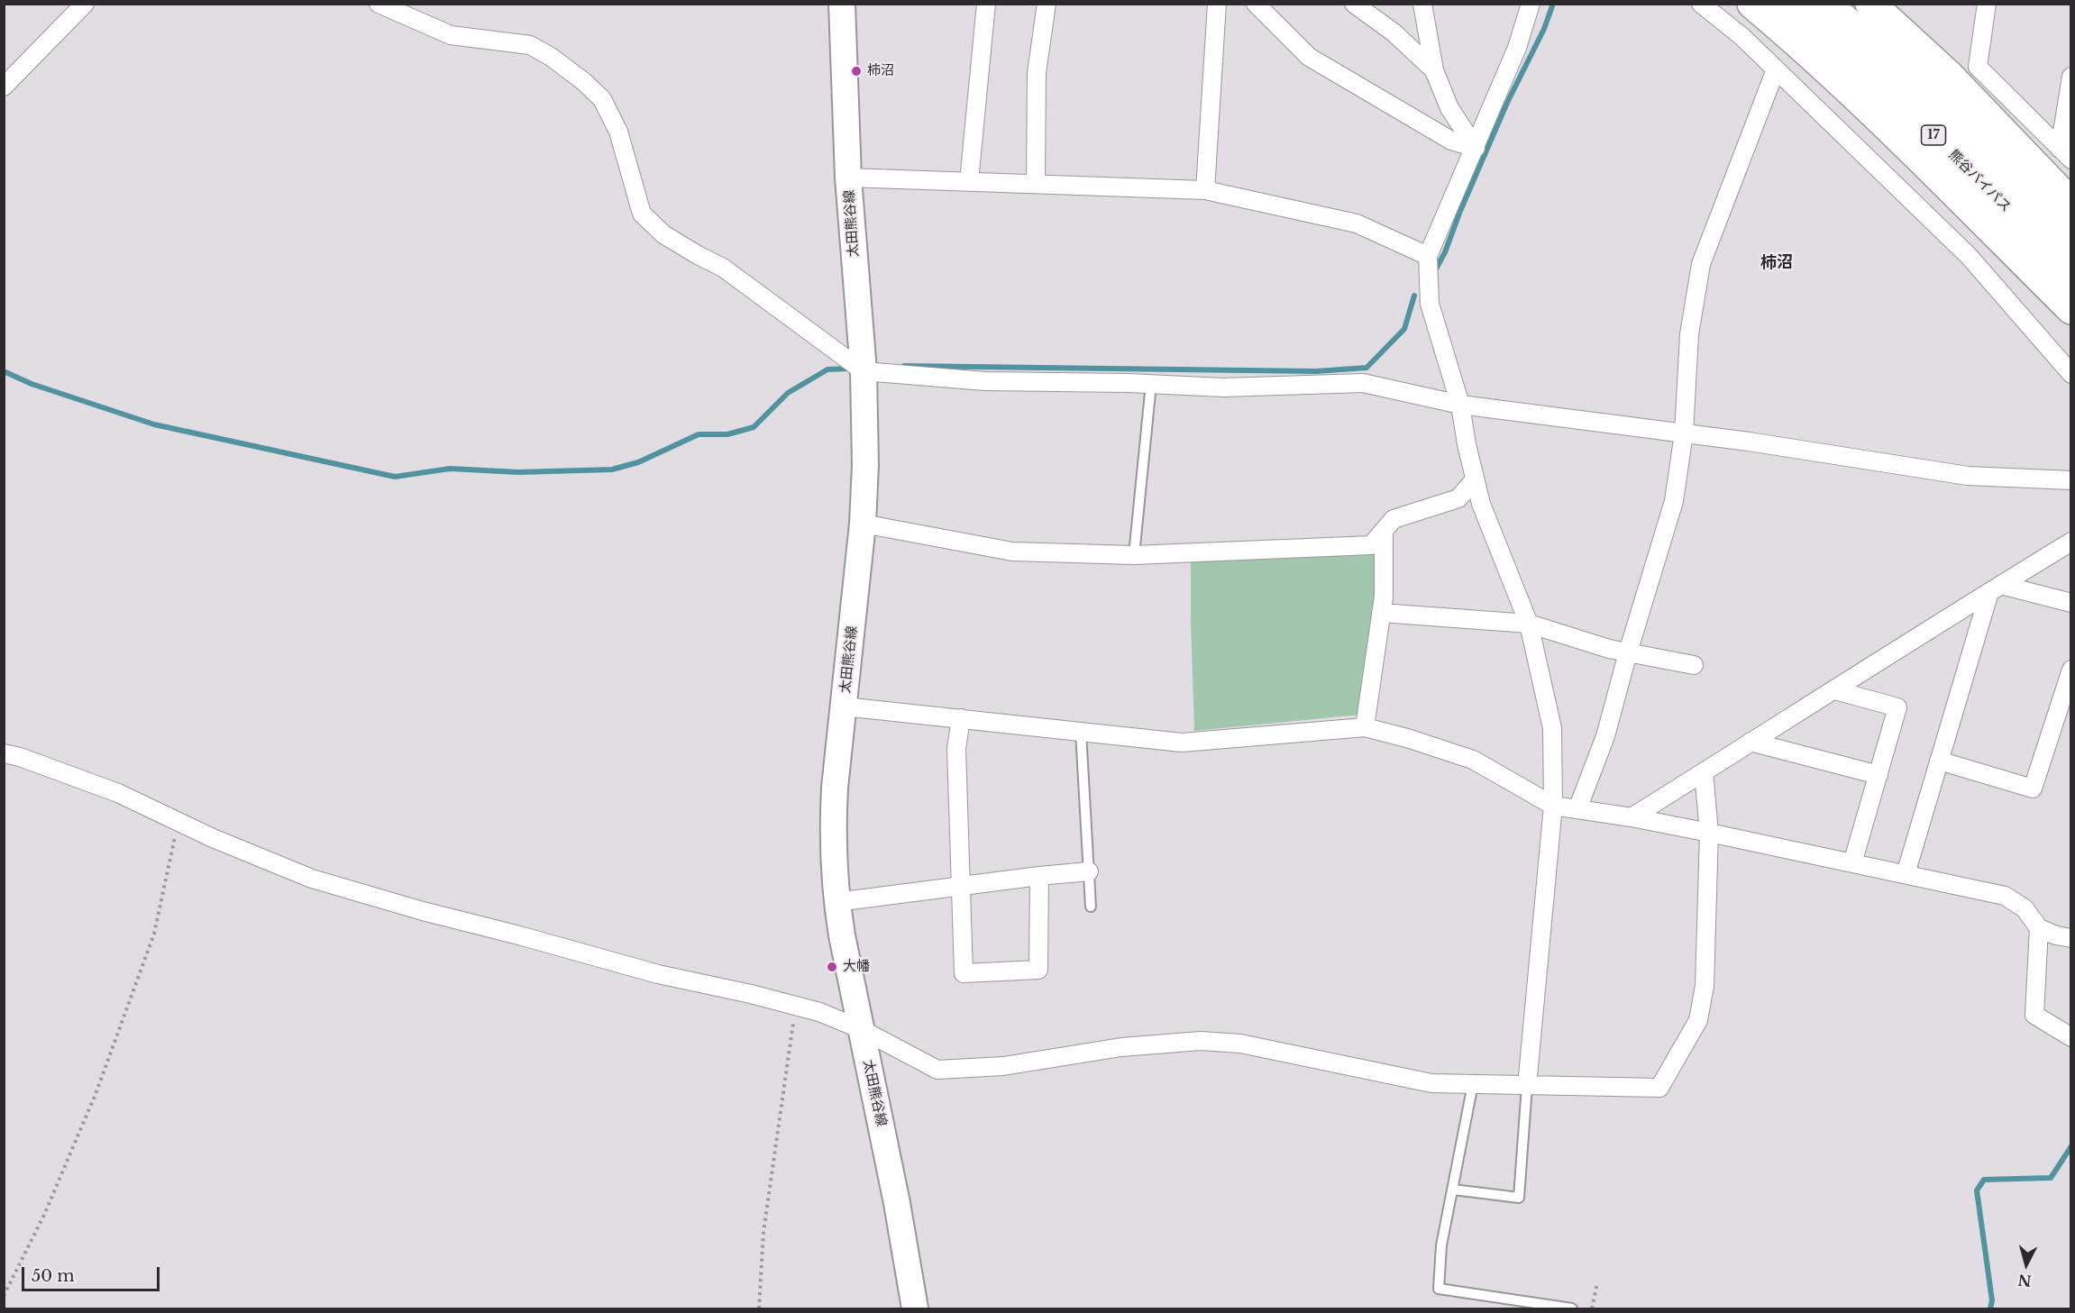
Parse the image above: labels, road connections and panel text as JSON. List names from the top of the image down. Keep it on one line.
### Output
{"streets":{"highway":["17","熊谷バイパス"],"main road":["太田熊谷線"]},"districts":["柿沼"],"places":["柿沼","大幡"],"scale_bar":"50 m","north":"bottom"}
